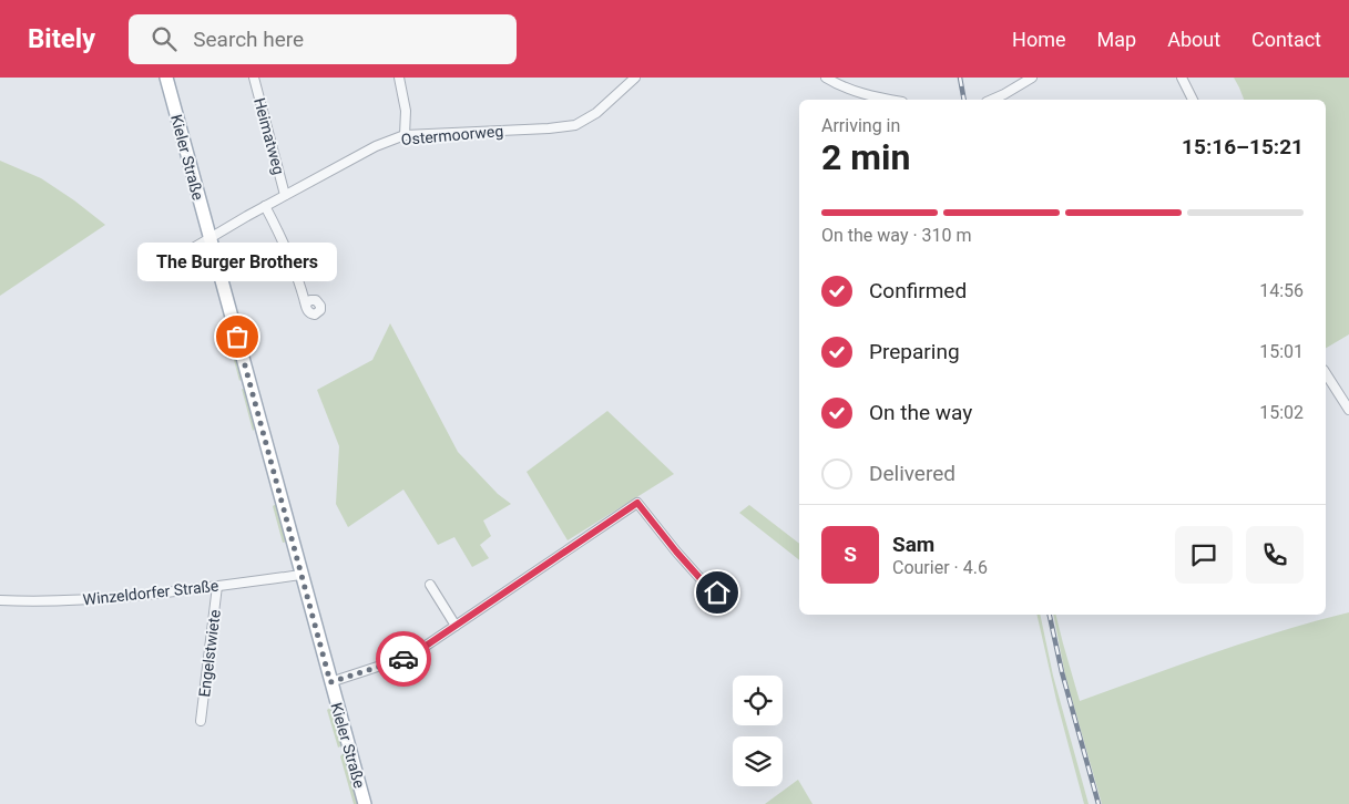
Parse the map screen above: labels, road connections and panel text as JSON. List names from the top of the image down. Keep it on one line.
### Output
{"streets":{"main road":["Kieler Straße"],"street":["Ostermoorweg","Heimatweg","Winzeldorfer Straße","Engelstwiete"]},"crossings":[["Ostermoorweg","Heimatweg"],["Ostermoorweg","Kieler Straße"],["Kieler Straße","Winzeldorfer Straße"],["Winzeldorfer Straße","Engelstwiete"]],"places":["The Burger Brothers"],"page":{"header":"Bitely","search":"Search here","nav":["Home","Map","About","Contact"],"heading":["2 min","Arriving in","15:16–15:21"],"panel":["Sam","Courier · 4.6"],"bar":"On the way · 310 m","bubble":"The Burger Brothers","list":[["Confirmed","14:56"],["Preparing","15:01"],["On the way","15:02"],"Delivered"],"round":"S"}}
